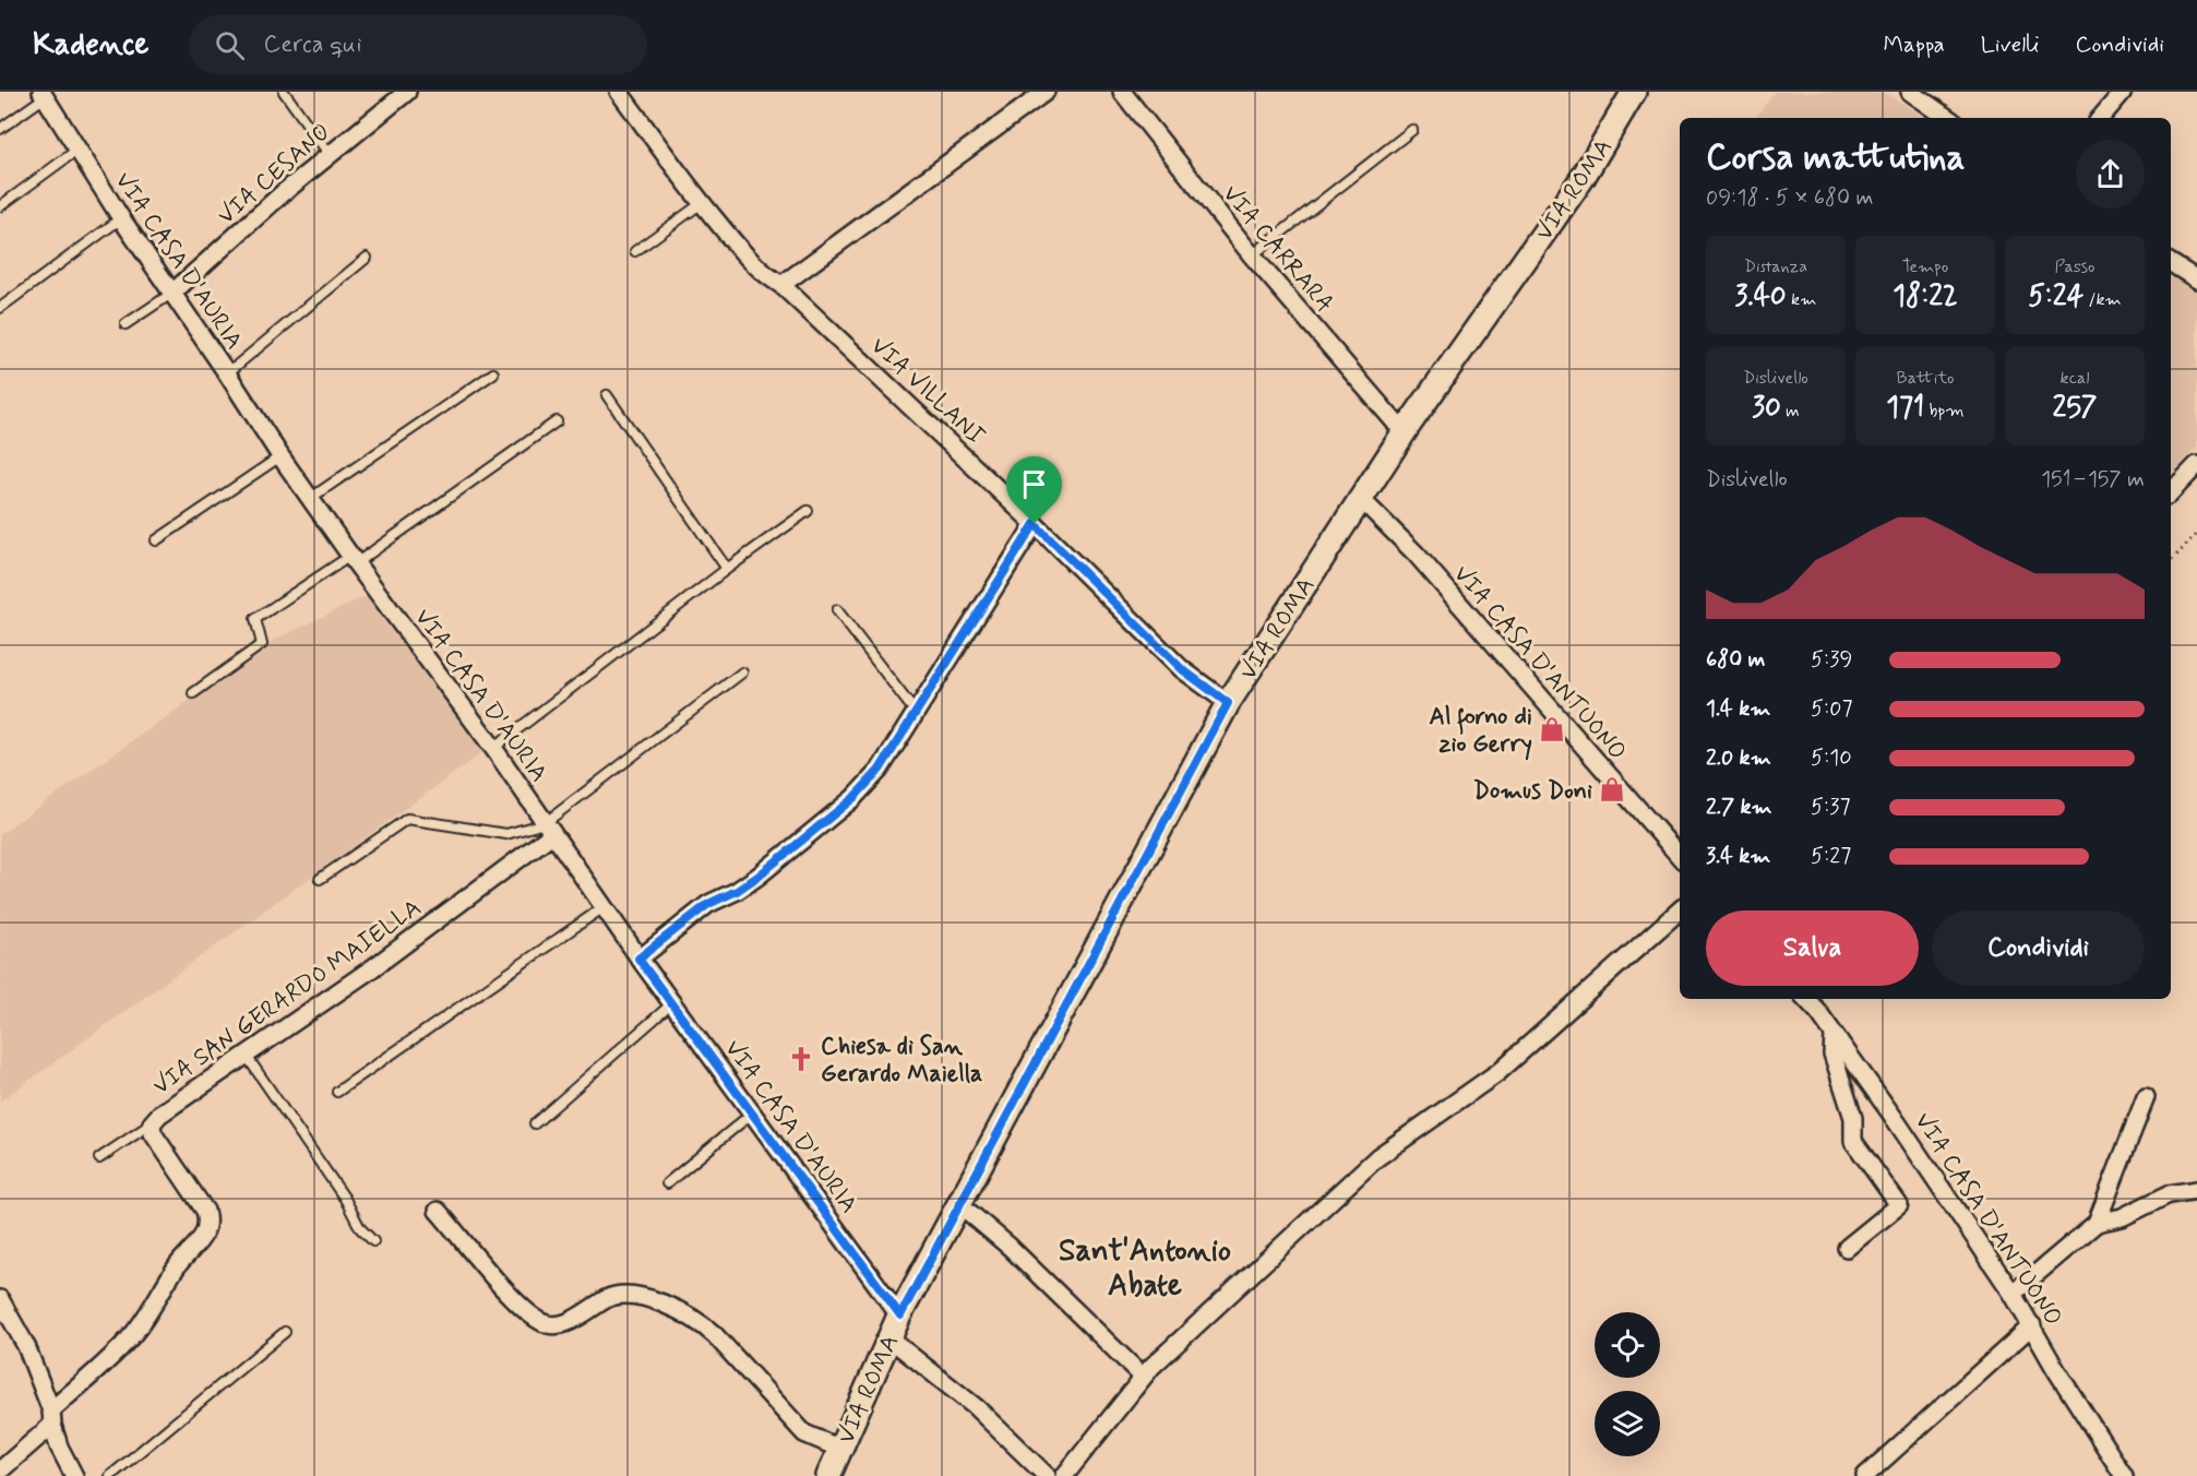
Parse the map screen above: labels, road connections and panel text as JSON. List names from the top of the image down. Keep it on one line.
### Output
{"streets":{"main road":["VIA ROMA"],"street":["VIA CESANO","VIA CARRARA","VIA CASA D'AURIA","VIA VILLANI","VIA CASA D'ANTUONO","VIA SAN GERARDO MAIELLA"]},"crossings":[["VIA CESANO","VIA CASA D'AURIA"],["VIA ROMA","VIA CARRARA"],["VIA ROMA","VIA CASA D'AURIA"],["VIA ROMA","VIA VILLANI"],["VIA ROMA","VIA CASA D'ANTUONO"],["VIA CASA D'AURIA","VIA SAN GERARDO MAIELLA"]],"districts":["Sant'Antonio Abate"],"places":{"shop":["Al forno di zio Gerry","Domus Doni"],"church":["Chiesa di San Gerardo Maiella"]},"page":{"header":"Kadence","search":"Cerca qui","nav":["Mappa","Livelli","Condividi"],"heading":["Corsa mattutina","09:18 · 5 × 680 m"],"stats":[["Distanza","3.40 km"],["Tempo","18:22"],["Passo","5:24 /km"],["Dislivello","30 m"],["Battito","171 bpm"],["kcal","257"]],"chart":["Dislivello","151–157 m"],"list":[{"name":"680 m","note":"5:39"},{"name":"1.4 km","note":"5:07"},{"name":"2.0 km","note":"5:10"},{"name":"2.7 km","note":"5:37"},{"name":"3.4 km","note":"5:27"}],"buttons":["Salva","Condividi"]}}
